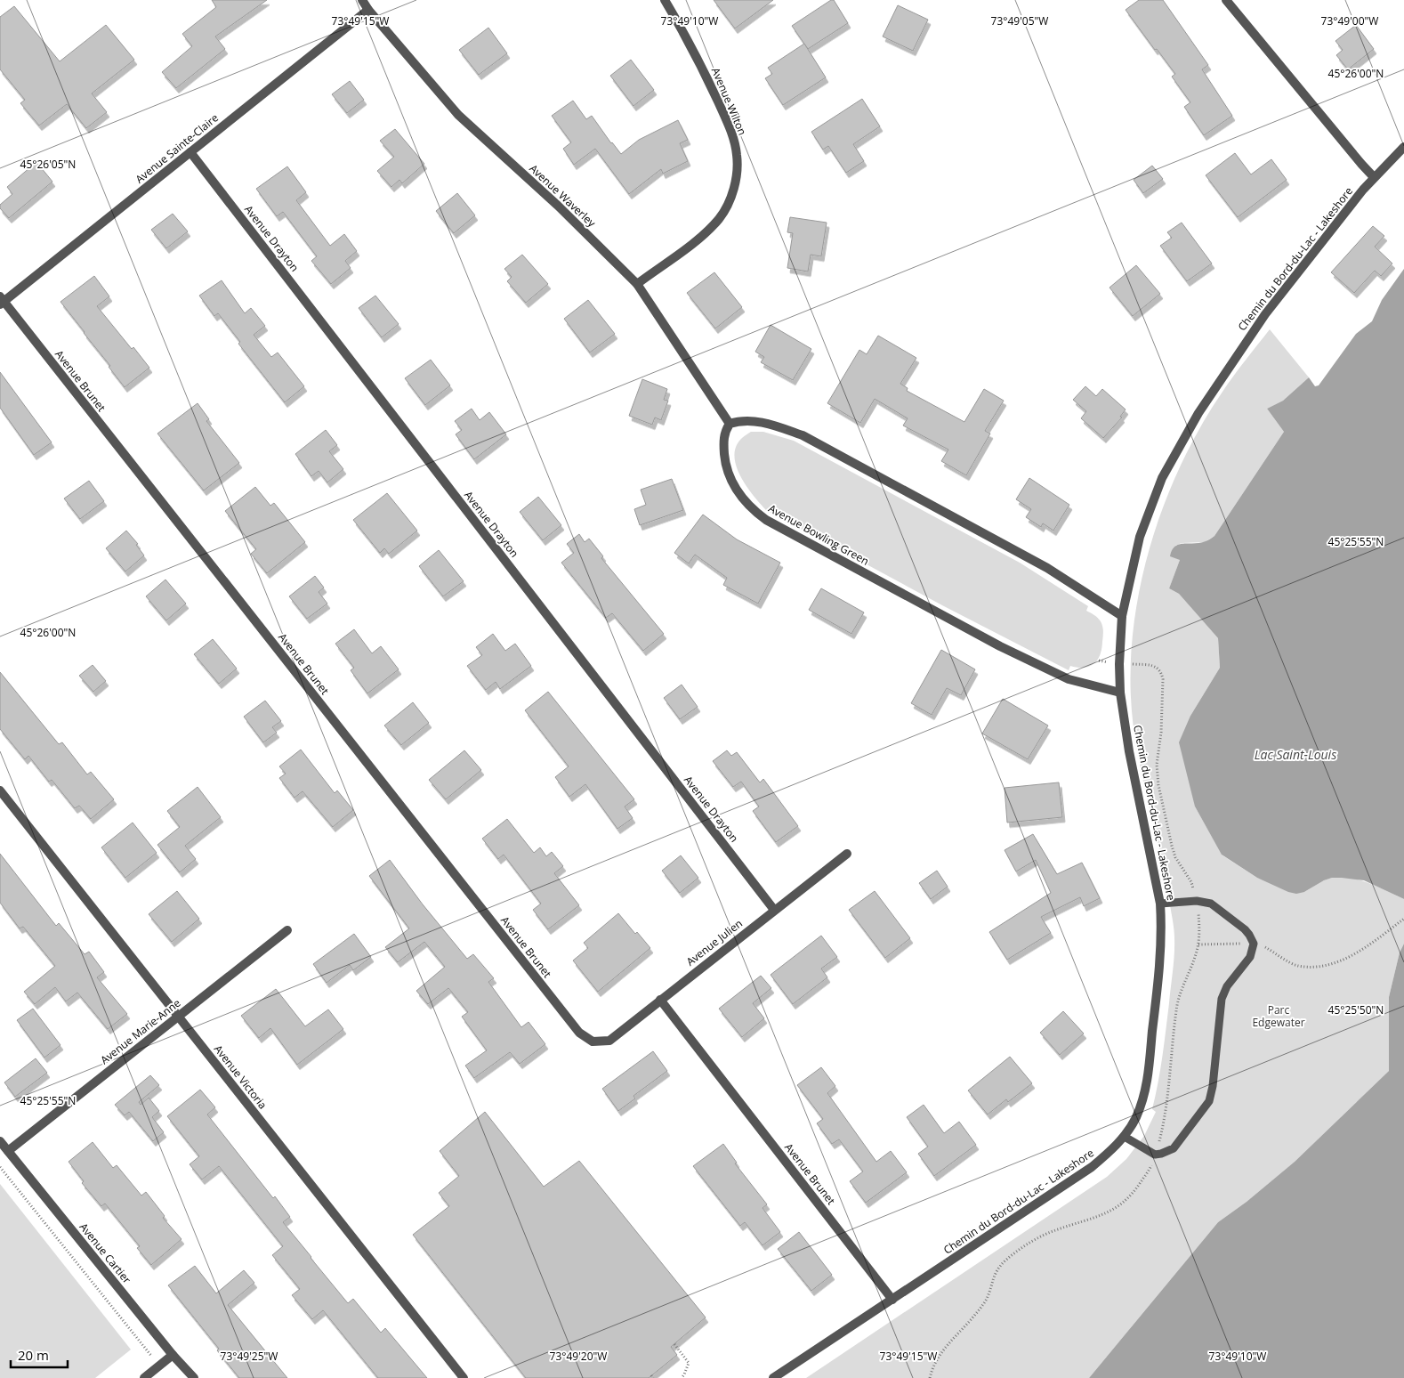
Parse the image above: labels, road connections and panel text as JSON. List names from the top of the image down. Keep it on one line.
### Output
{"streets":{"street":["Avenue Wilton","Avenue Sainte-Claire","Avenue Waverley","Avenue Drayton","Chemin du Bord-du-Lac - Lakeshore","Avenue Brunet","Avenue Bowling Green","Avenue Julien","Avenue Marie-Anne","Avenue Victoria","Avenue Cartier"]},"crossings":[["Avenue Wilton","Avenue Waverley"],["Avenue Sainte-Claire","Avenue Waverley"],["Avenue Sainte-Claire","Avenue Drayton"],["Avenue Sainte-Claire","Avenue Brunet"],["Avenue Waverley","Avenue Bowling Green"],["Avenue Drayton","Avenue Julien"],["Chemin du Bord-du-Lac - Lakeshore","Avenue Brunet"],["Chemin du Bord-du-Lac - Lakeshore","Avenue Bowling Green"],["Avenue Brunet","Avenue Julien"],["Avenue Marie-Anne","Avenue Victoria"],["Avenue Marie-Anne","Avenue Cartier"]],"water":["Lac Saint-Louis"],"parks":["Parc Edgewater"],"scale_bar":"20 m","coordinates":["73°49'15\"W","73°49'10\"W","73°49'05\"W","73°49'00\"W","45°26'00\"N","45°26'05\"N","45°25'55\"N","45°25'50\"N","73°49'25\"W","73°49'20\"W"]}
